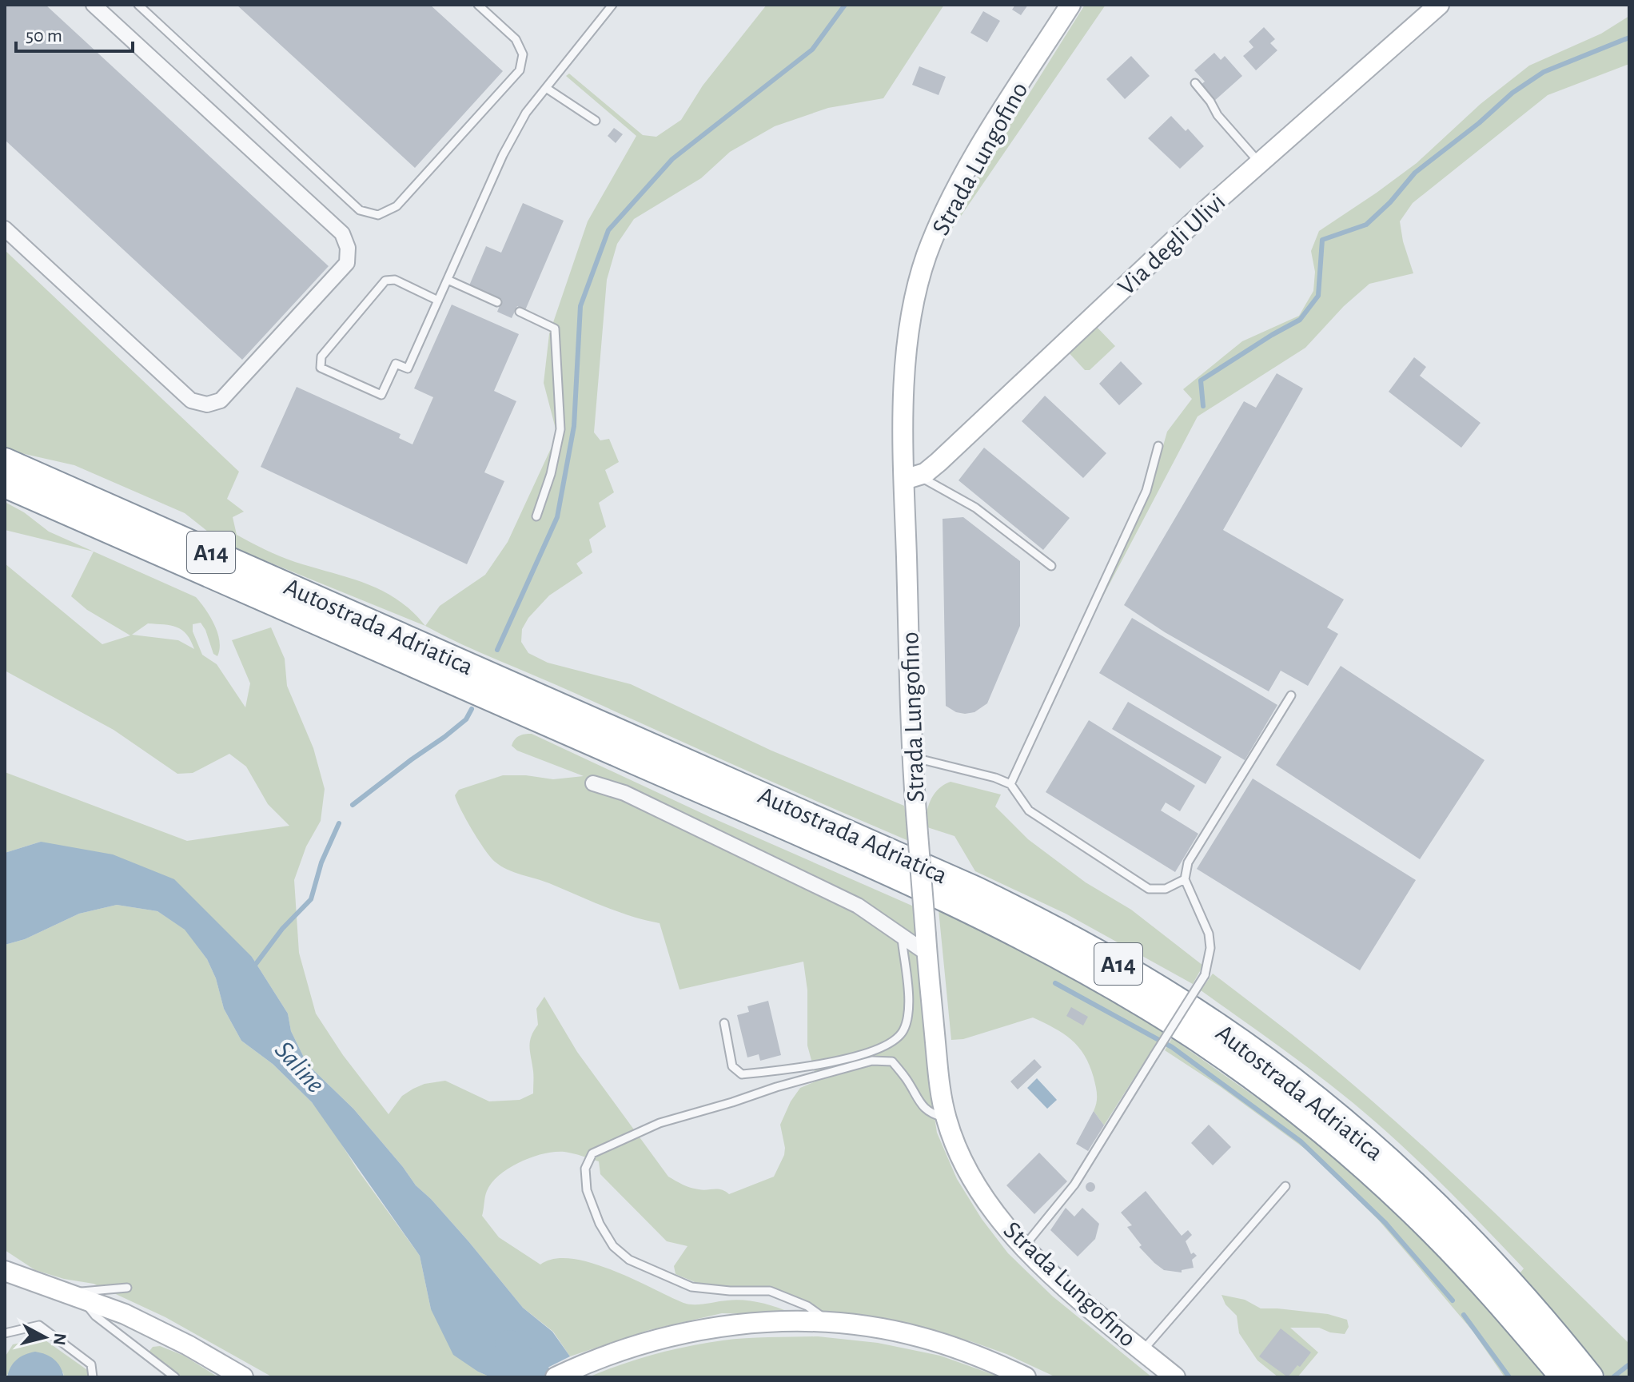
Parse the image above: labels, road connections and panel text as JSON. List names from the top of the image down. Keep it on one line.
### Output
{"streets":{"highway":["A14","Autostrada Adriatica"],"main road":["Strada Lungofino","Via degli Ulivi"]},"crossings":[["Strada Lungofino","Via degli Ulivi"]],"water":["Saline"],"scale_bar":"50 m","north":"right"}
